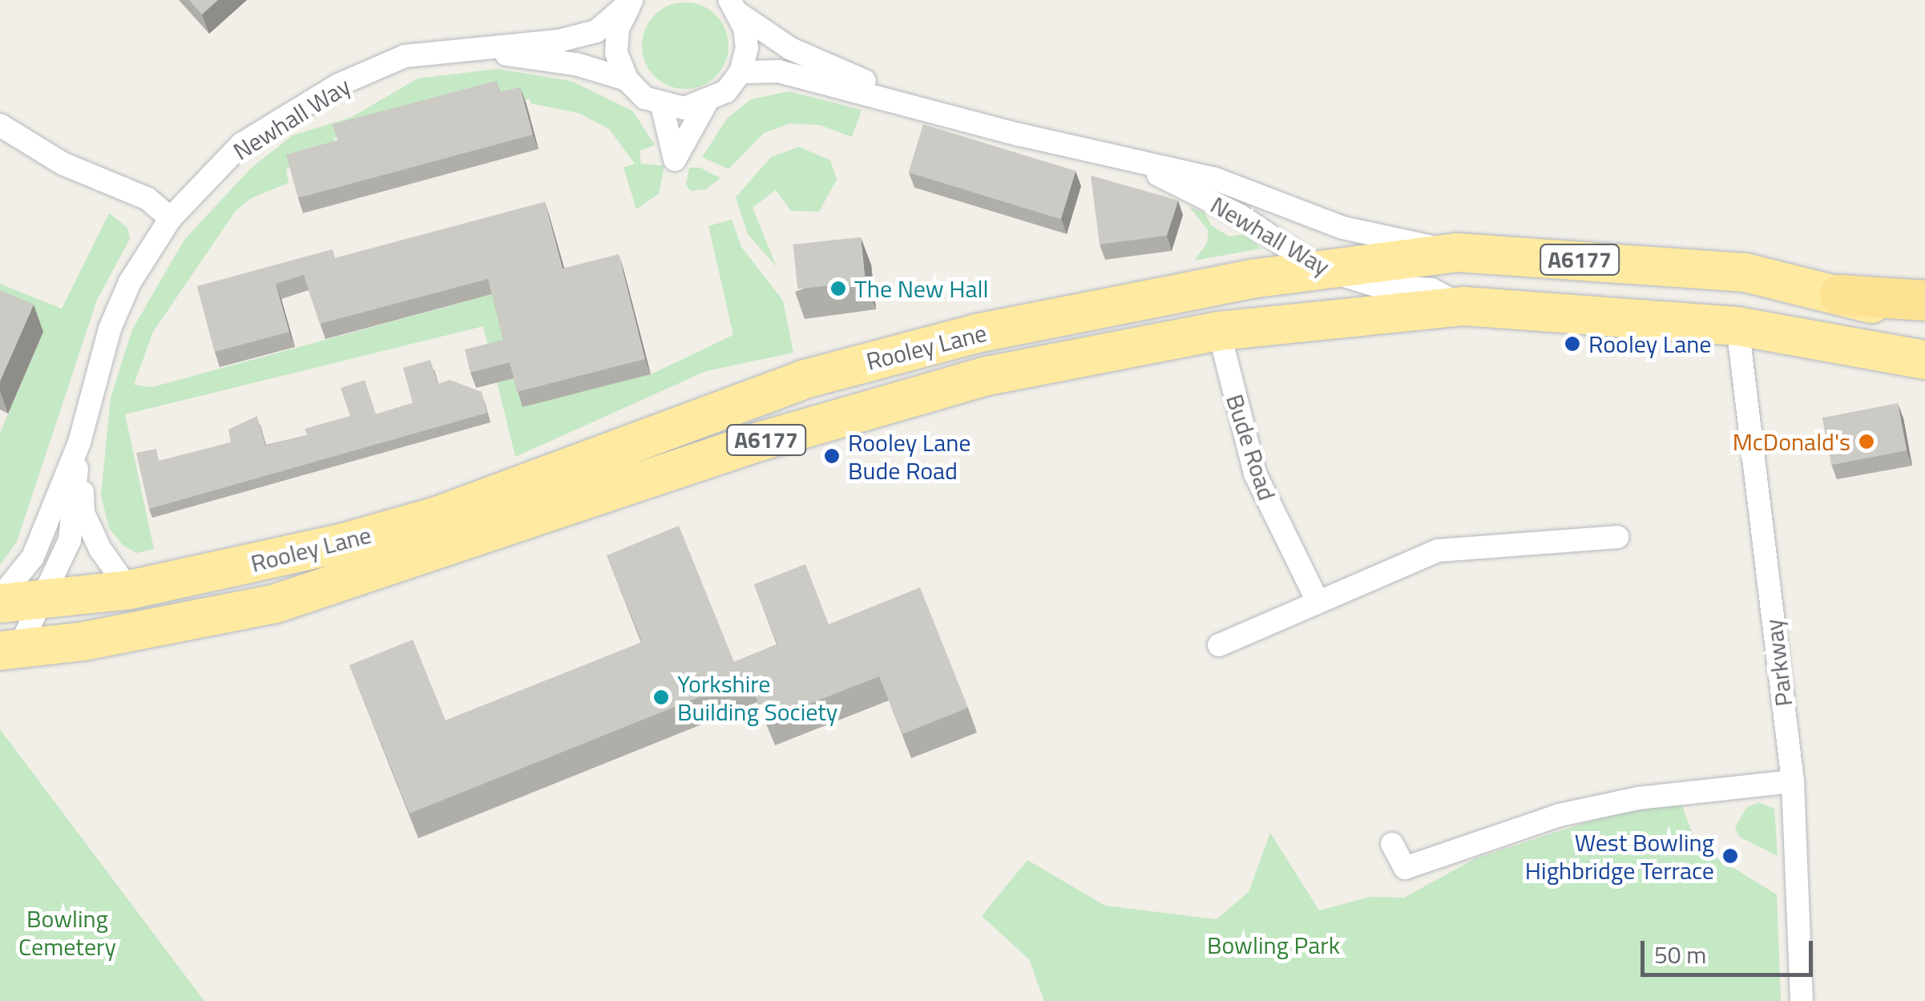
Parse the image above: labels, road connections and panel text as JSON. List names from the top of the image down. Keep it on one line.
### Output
{"streets":{"highway":["A6177","Rooley Lane"],"street":["Newhall Way","Bude Road","Parkway"]},"crossings":[["Newhall Way","Rooley Lane"],["Rooley Lane","Bude Road"],["Rooley Lane","Parkway"]],"parks":["Bowling Cemetery","Bowling Park"],"places":["The New Hall","Rooley Lane","McDonald's","Rooley Lane Bude Road","Yorkshire Building Society","West Bowling Highbridge Terrace"],"scale_bar":"50 m"}
